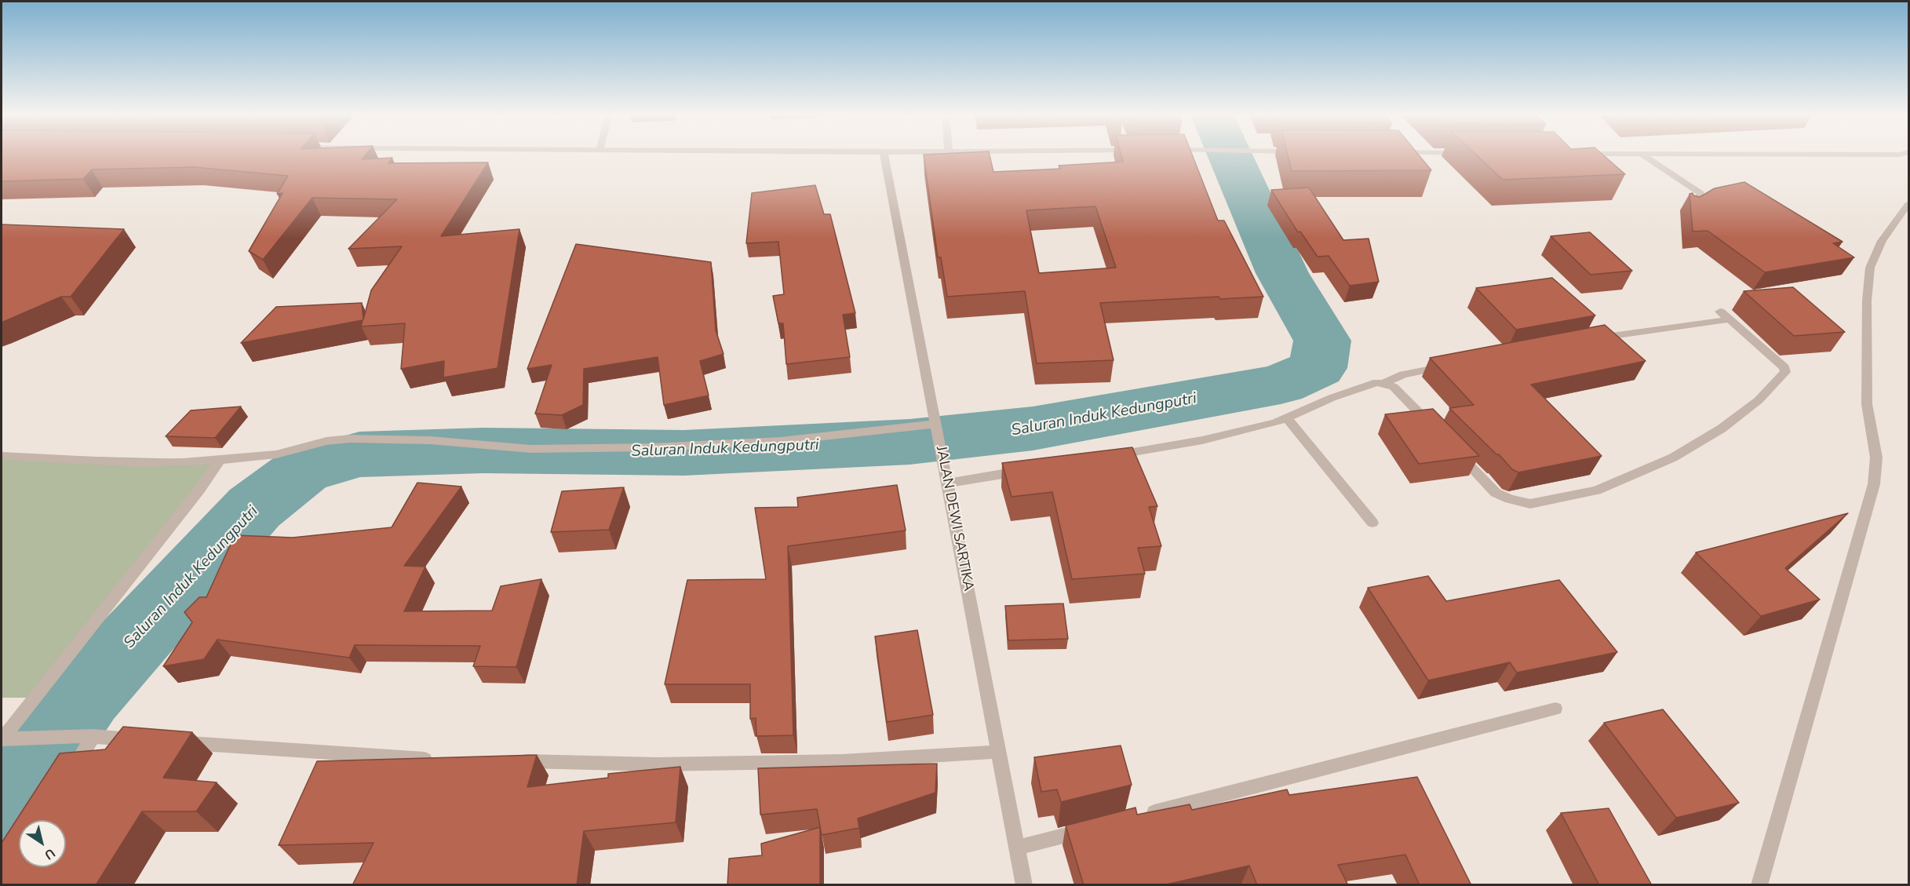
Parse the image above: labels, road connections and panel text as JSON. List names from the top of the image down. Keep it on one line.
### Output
{"streets":{"street":["JALAN DEWI SARTIKA"]},"water":["Saluran Induk Kedungputri"],"north":"bottom right"}
